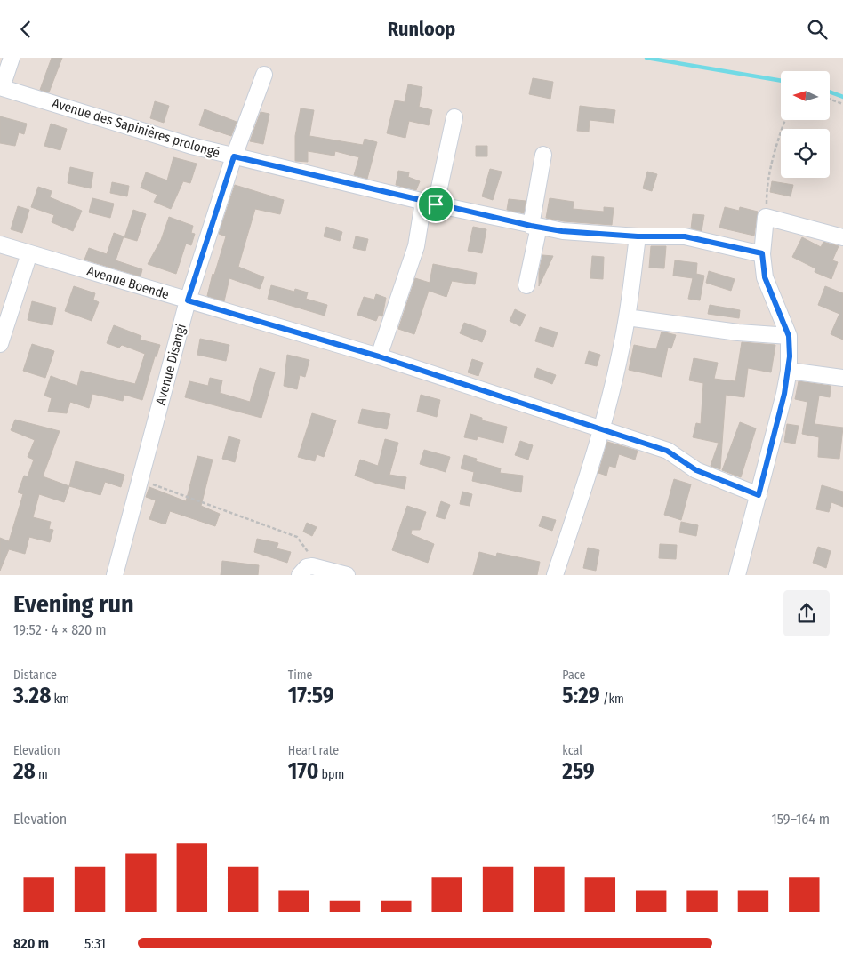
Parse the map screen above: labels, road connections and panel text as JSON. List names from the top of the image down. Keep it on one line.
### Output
{"streets":{"street":["Avenue des Sapinières prolongé","Avenue Boende","Avenue Disangi"]},"crossings":[["Avenue des Sapinières prolongé","Avenue Disangi"],["Avenue Boende","Avenue Disangi"]],"north":"left","page":{"header":"Runloop","heading":["Evening run","19:52 · 4 × 820 m"],"stats":[["Distance","3.28 km"],["Time","17:59"],["Pace","5:29 /km"],["Elevation","28 m"],["Heart rate","170 bpm"],["kcal","259"]],"chart":["Elevation","159–164 m"],"list":[{"name":"820 m","note":"5:31"}]}}
